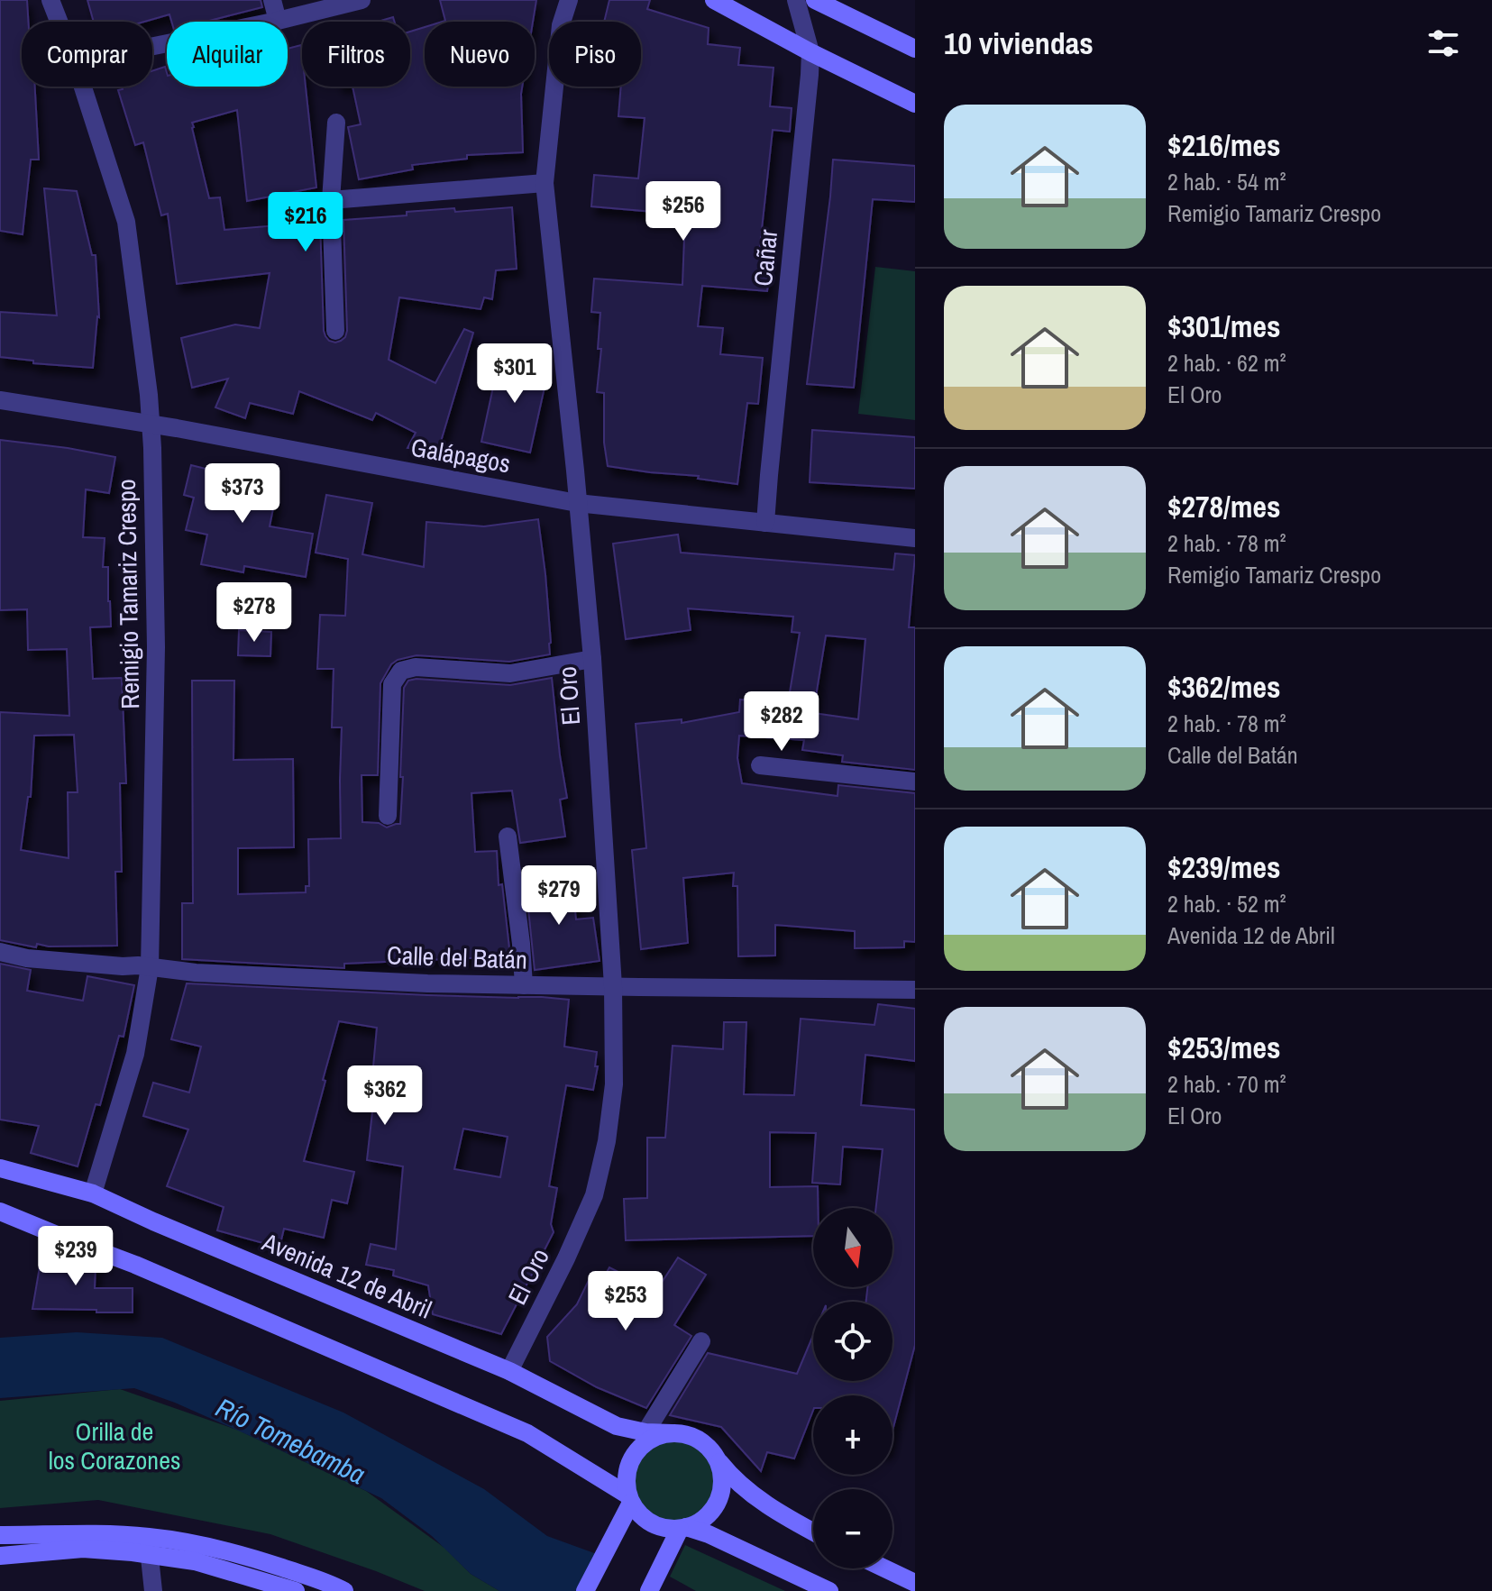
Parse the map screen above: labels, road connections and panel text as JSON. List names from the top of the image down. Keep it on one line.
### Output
{"streets":{"main road":["Avenida 12 de Abril"],"street":["Cañar","Galápagos","Remigio Tamariz Crespo","El Oro","Calle del Batán"]},"crossings":[["Cañar","Galápagos"],["Galápagos","Remigio Tamariz Crespo"],["Galápagos","El Oro"],["Remigio Tamariz Crespo","Calle del Batán"],["Remigio Tamariz Crespo","Avenida 12 de Abril"],["El Oro","Calle del Batán"],["El Oro","Avenida 12 de Abril"]],"water":["Río Tomebamba"],"parks":["Orilla de los Corazones"],"north":"bottom","page":{"heading":"10 viviendas","chip":["Comprar","Alquilar","Filtros","Nuevo","Piso"],"list":[{"name":"$216/mes","note":"2 hab. · 54 m² · Remigio Tamariz Crespo"},{"name":"$301/mes","note":"2 hab. · 62 m² · El Oro"},{"name":"$278/mes","note":"2 hab. · 78 m² · Remigio Tamariz Crespo"},{"name":"$362/mes","note":"2 hab. · 78 m² · Calle del Batán"},{"name":"$239/mes","note":"2 hab. · 52 m² · Avenida 12 de Abril"},{"name":"$253/mes","note":"2 hab. · 70 m² · El Oro"}],"price":["$256","$216","$301","$373","$278","$282","$279","$362","$239","$253"],"map_buttons":["+","−"]}}
